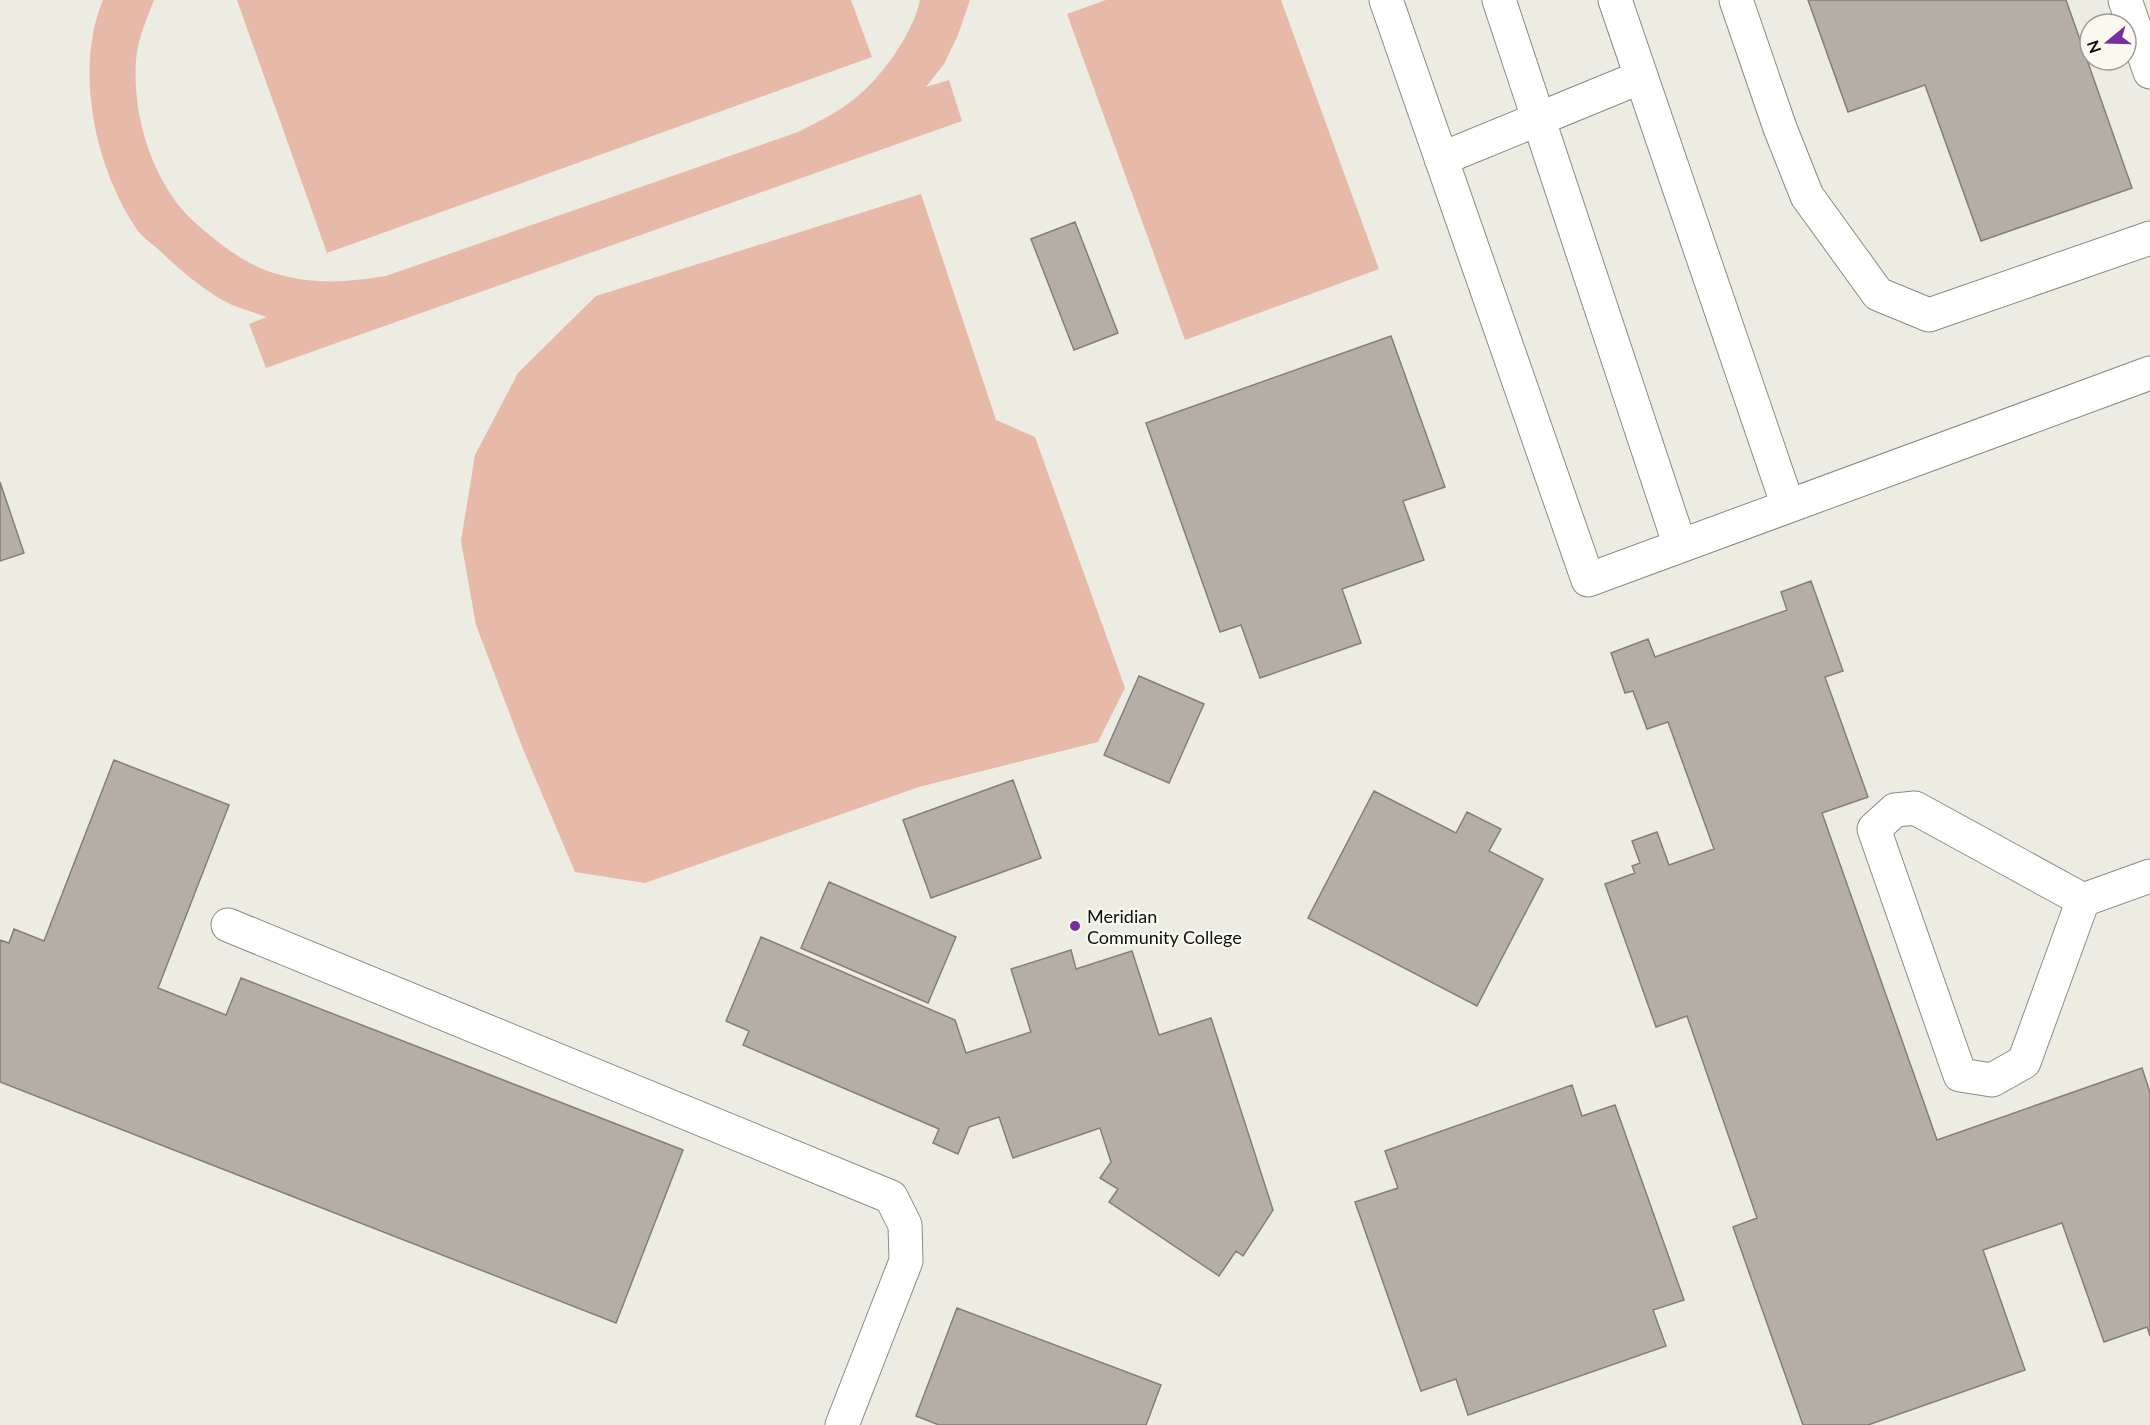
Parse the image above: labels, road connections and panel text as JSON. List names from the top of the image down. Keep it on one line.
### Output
{"places":["Meridian Community College"],"north":"left"}
